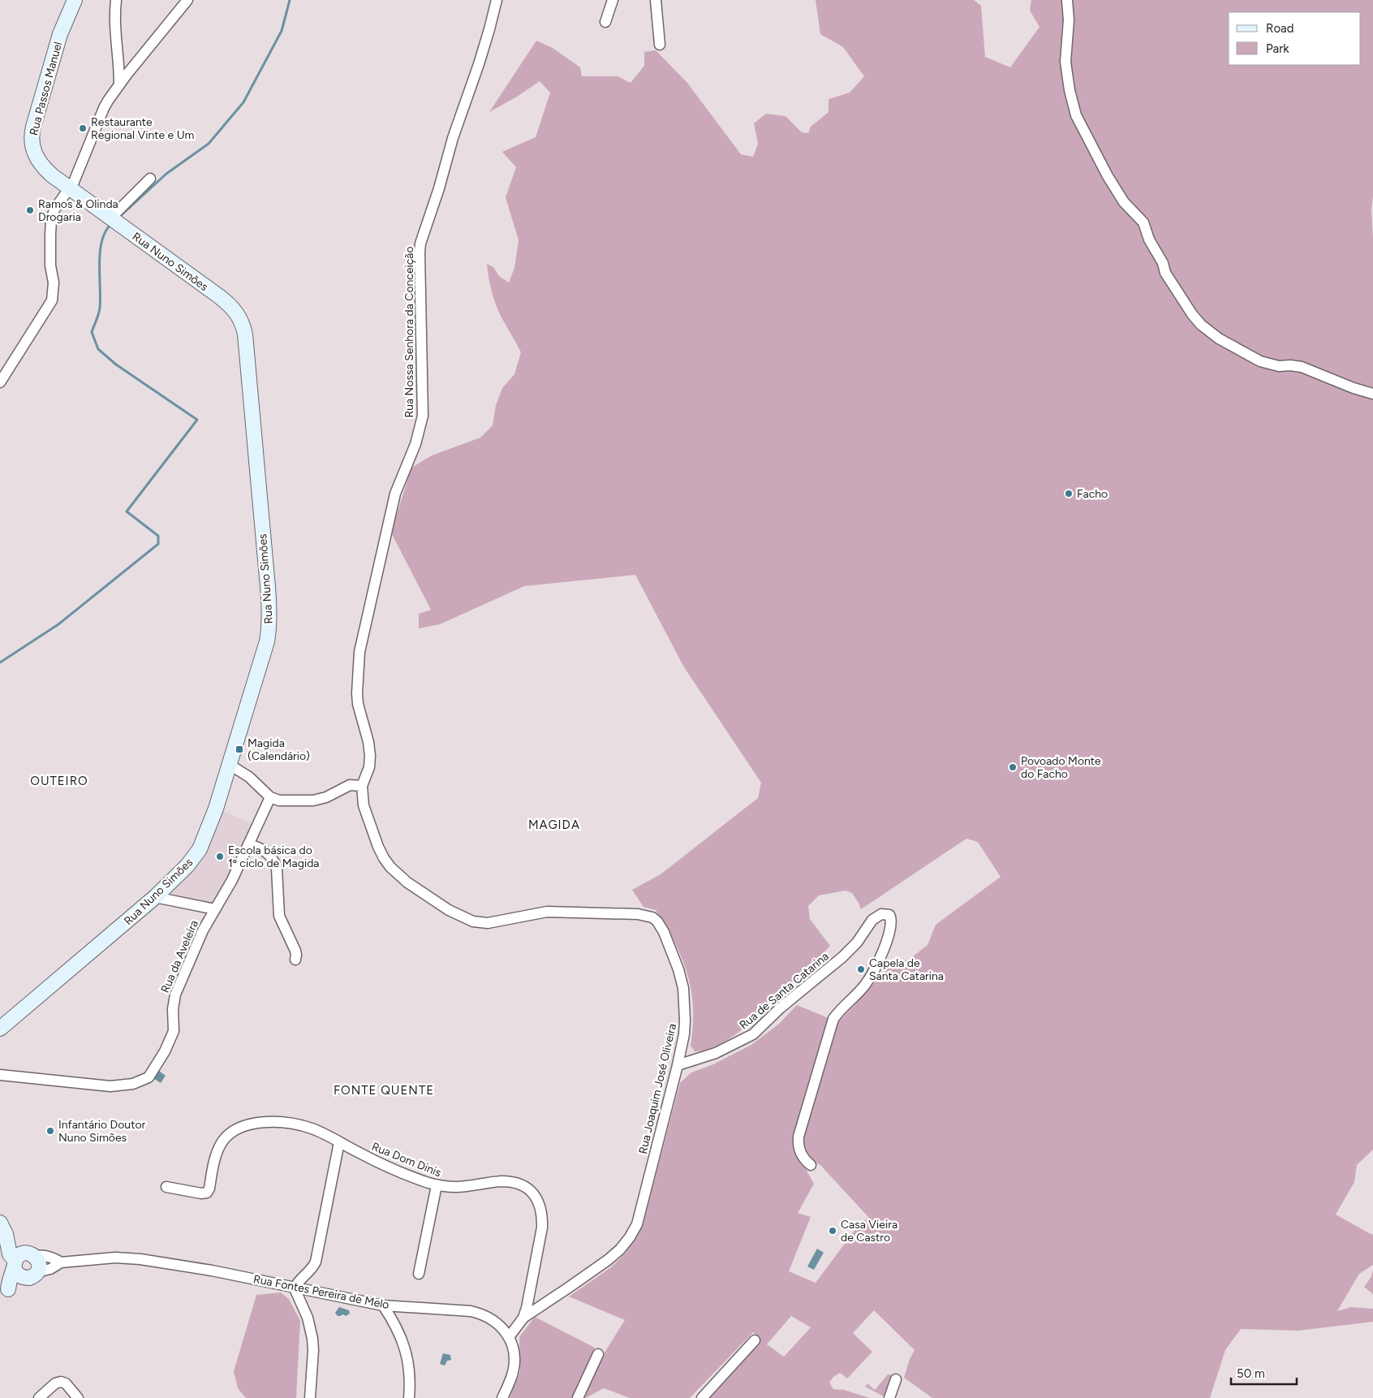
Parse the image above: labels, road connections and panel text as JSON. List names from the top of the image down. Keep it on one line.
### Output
{"streets":{"street":["Rua Passos Manuel","Rua Nuno Simões","Rua Nossa Senhora da Conceição","Rua da Aveleira","Rua de Santa Catarina","Rua Joaquim José Oliveira","Rua Dom Dinis","Rua Fontes Pereira de Melo"]},"crossings":[["Rua Passos Manuel","Rua Nuno Simões"],["Rua Nossa Senhora da Conceição","Rua Joaquim José Oliveira"],["Rua de Santa Catarina","Rua Joaquim José Oliveira"],["Rua Joaquim José Oliveira","Rua Dom Dinis"],["Rua Dom Dinis","Rua Fontes Pereira de Melo"]],"districts":["OUTEIRO","MAGIDA","FONTE QUENTE"],"places":{"other":["Restaurante Regional Vinte e Um","Ramos & Olinda Drogaria","Facho","Povoado Monte do Facho","Escola básica do 1º ciclo de Magida","Capela de Santa Catarina","Infantário Doutor Nuno Simões","Casa Vieira de Castro"],"transit":["Magida (Calendário)"]},"legend":["Road","Park"],"scale_bar":"50 m"}
